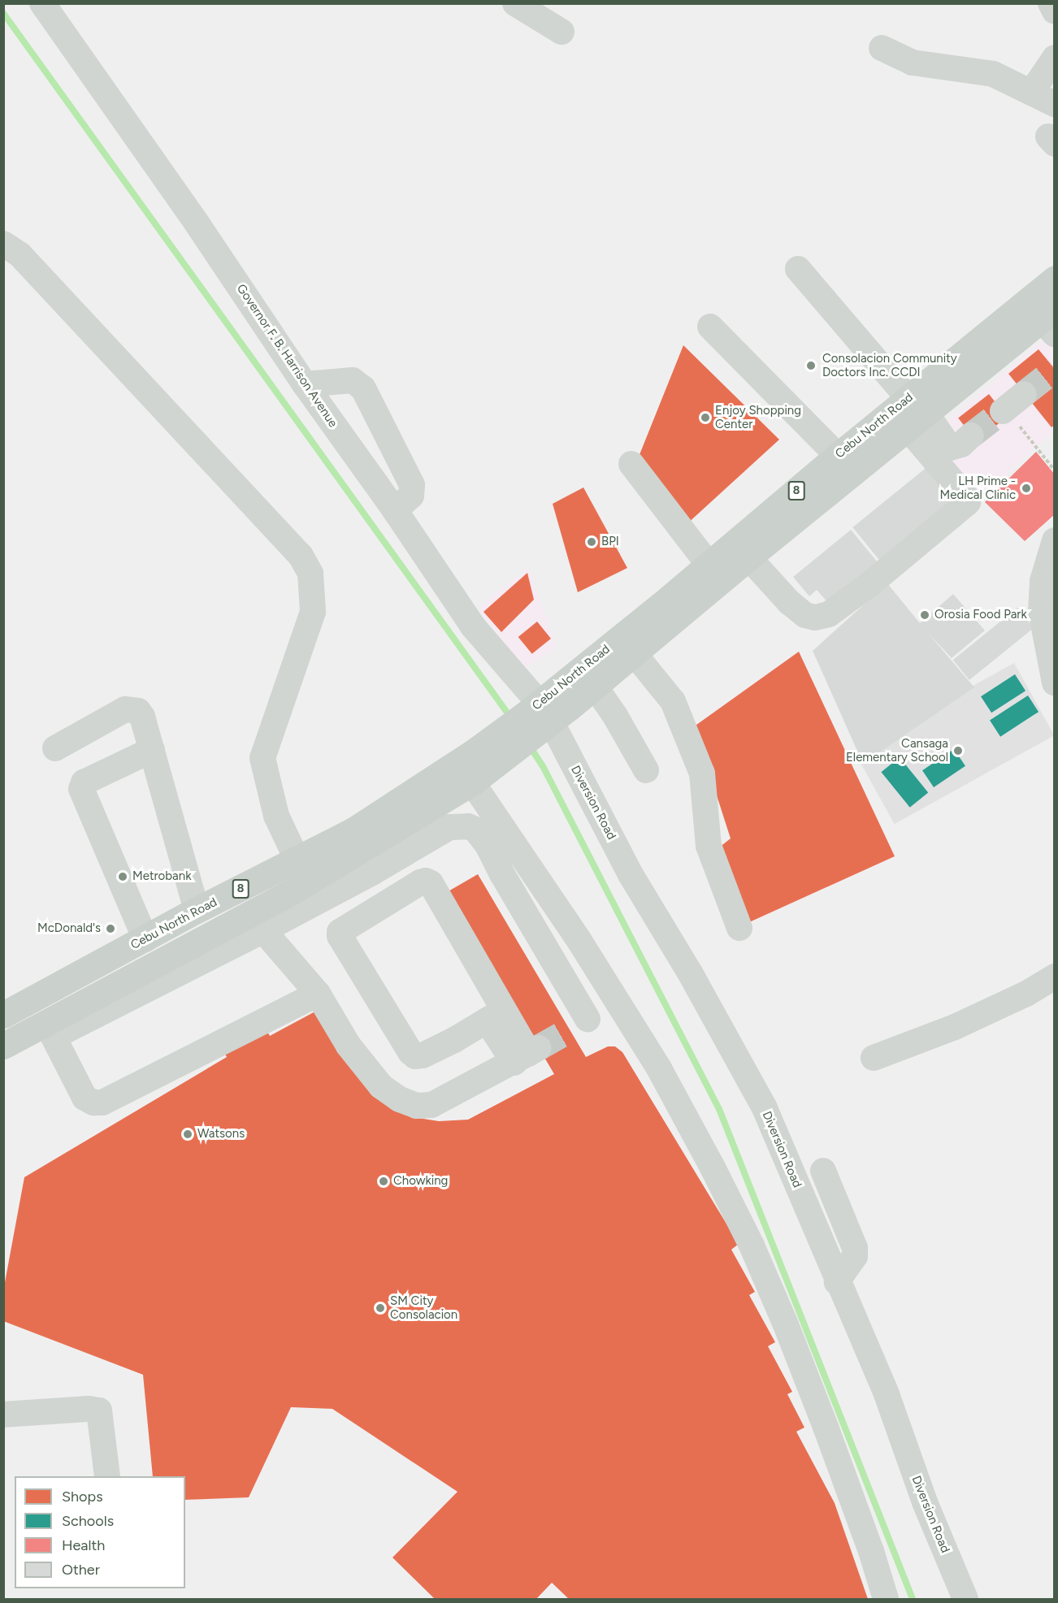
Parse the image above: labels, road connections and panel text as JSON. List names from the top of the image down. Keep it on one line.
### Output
{"streets":{"main road":["Cebu North Road","8"],"street":["Governor F. B. Harrison Avenue","Diversion Road"]},"crossings":[["Governor F. B. Harrison Avenue","Cebu North Road"],["Governor F. B. Harrison Avenue","Diversion Road"],["Cebu North Road","Diversion Road"]],"places":["Consolacion Community Doctors Inc. CCDI","Enjoy Shopping Center","LH Prime - Medical Clinic","BPI","Orosia Food Park","Cansaga Elementary School","Metrobank","McDonald's","Watsons","Chowking","SM City Consolacion"],"legend":["Shops","Schools","Health","Other"]}
